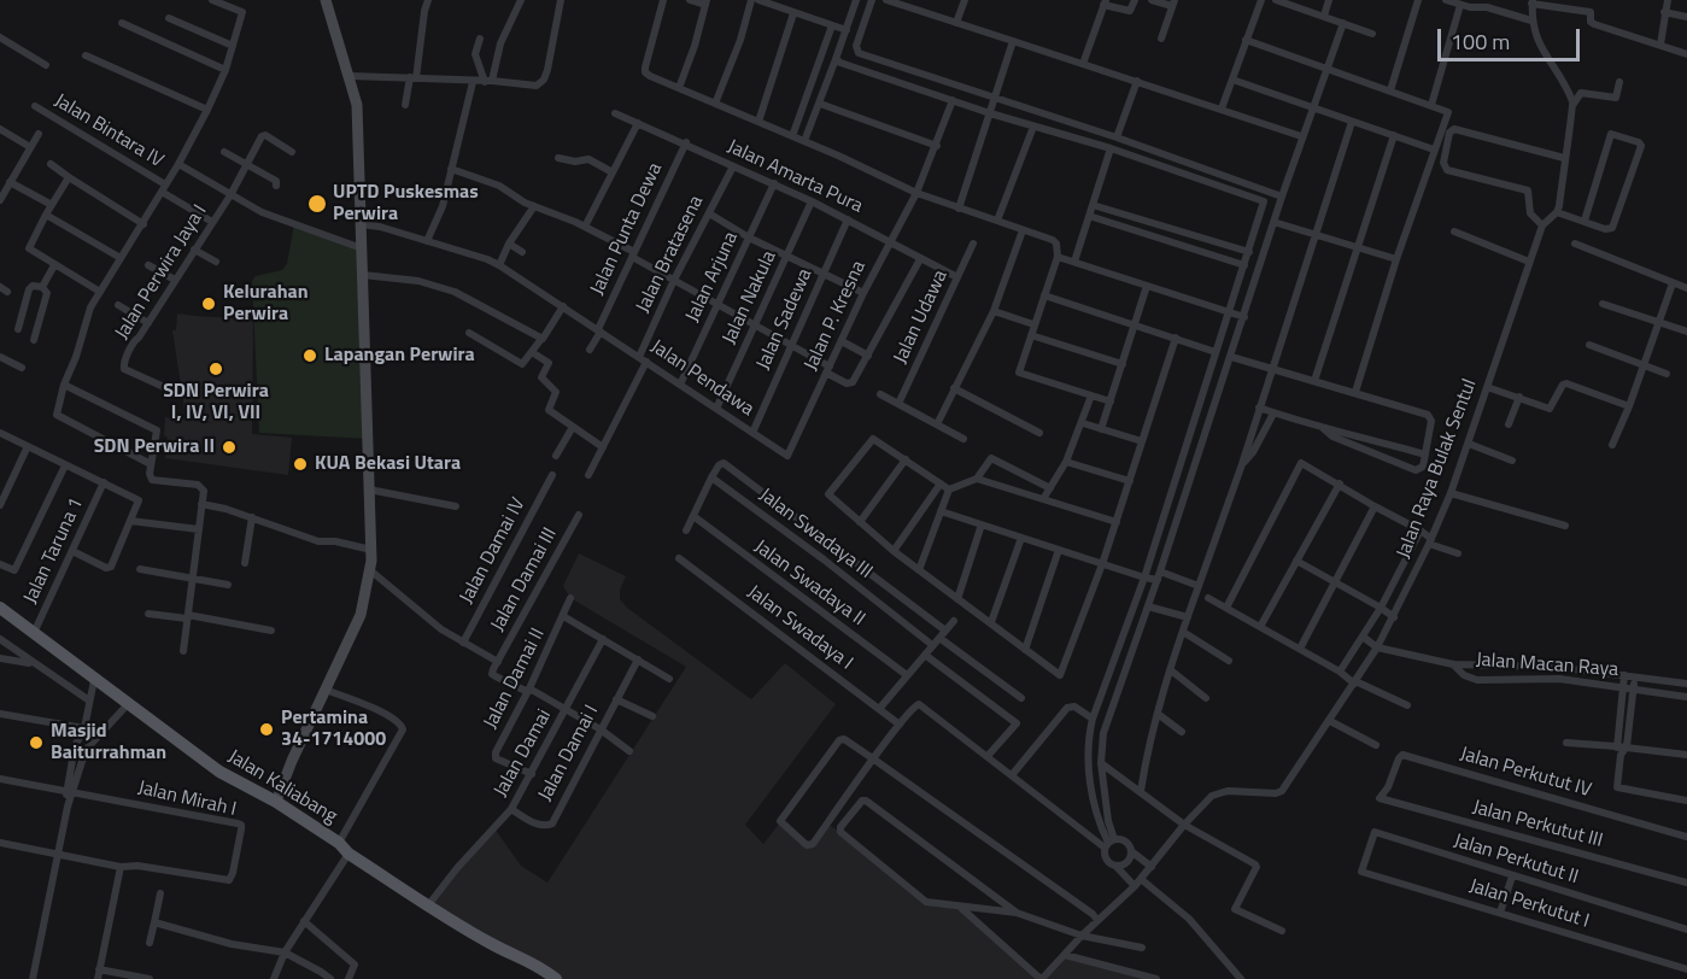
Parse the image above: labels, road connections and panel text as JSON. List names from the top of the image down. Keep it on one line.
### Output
{"streets":{"main road":["Jalan Kaliabang"],"street":["Jalan Bintara IV","Jalan Amarta Pura","Jalan Punta Dewa","Jalan Bratasena","Jalan Perwira Jaya I","Jalan Arjuna","Jalan Nakula","Jalan P. Kresna","Jalan Udawa","Jalan Sadewa","Jalan Pendawa","Jalan Raya Bulak Sentul","Jalan Swadaya III","Jalan Taruna 1","Jalan Damai IV","Jalan Damai III","Jalan Swadaya II","Jalan Swadaya I","Jalan Macan Raya","Jalan Damai II","Jalan Damai","Jalan Damai I","Jalan Perkutut IV","Jalan Mirah I","Jalan Perkutut III","Jalan Perkutut II","Jalan Perkutut I"]},"crossings":[["Jalan Bintara IV","Jalan Perwira Jaya I"],["Jalan Amarta Pura","Jalan Punta Dewa"],["Jalan Amarta Pura","Jalan Bratasena"],["Jalan Amarta Pura","Jalan Arjuna"],["Jalan Amarta Pura","Jalan Nakula"],["Jalan Amarta Pura","Jalan P. Kresna"],["Jalan Amarta Pura","Jalan Udawa"],["Jalan Amarta Pura","Jalan Sadewa"],["Jalan Punta Dewa","Jalan Pendawa"],["Jalan Bratasena","Jalan Pendawa"],["Jalan Arjuna","Jalan Pendawa"],["Jalan Nakula","Jalan Pendawa"],["Jalan P. Kresna","Jalan Pendawa"],["Jalan Sadewa","Jalan Pendawa"],["Jalan Raya Bulak Sentul","Jalan Macan Raya"],["Jalan Taruna 1","Jalan Kaliabang"],["Jalan Damai IV","Jalan Damai III"],["Jalan Damai III","Jalan Damai II"],["Jalan Damai II","Jalan Damai"],["Jalan Damai","Jalan Damai I"],["Jalan Damai","Jalan Kaliabang"],["Jalan Perkutut IV","Jalan Perkutut III"],["Jalan Perkutut II","Jalan Perkutut I"]],"places":["UPTD Puskesmas Perwira","Kelurahan Perwira","Lapangan Perwira","SDN Perwira I, IV, VI, VII","SDN Perwira II","KUA Bekasi Utara","Pertamina 34-1714000","Masjid Baiturrahman"],"scale_bar":"100 m"}
